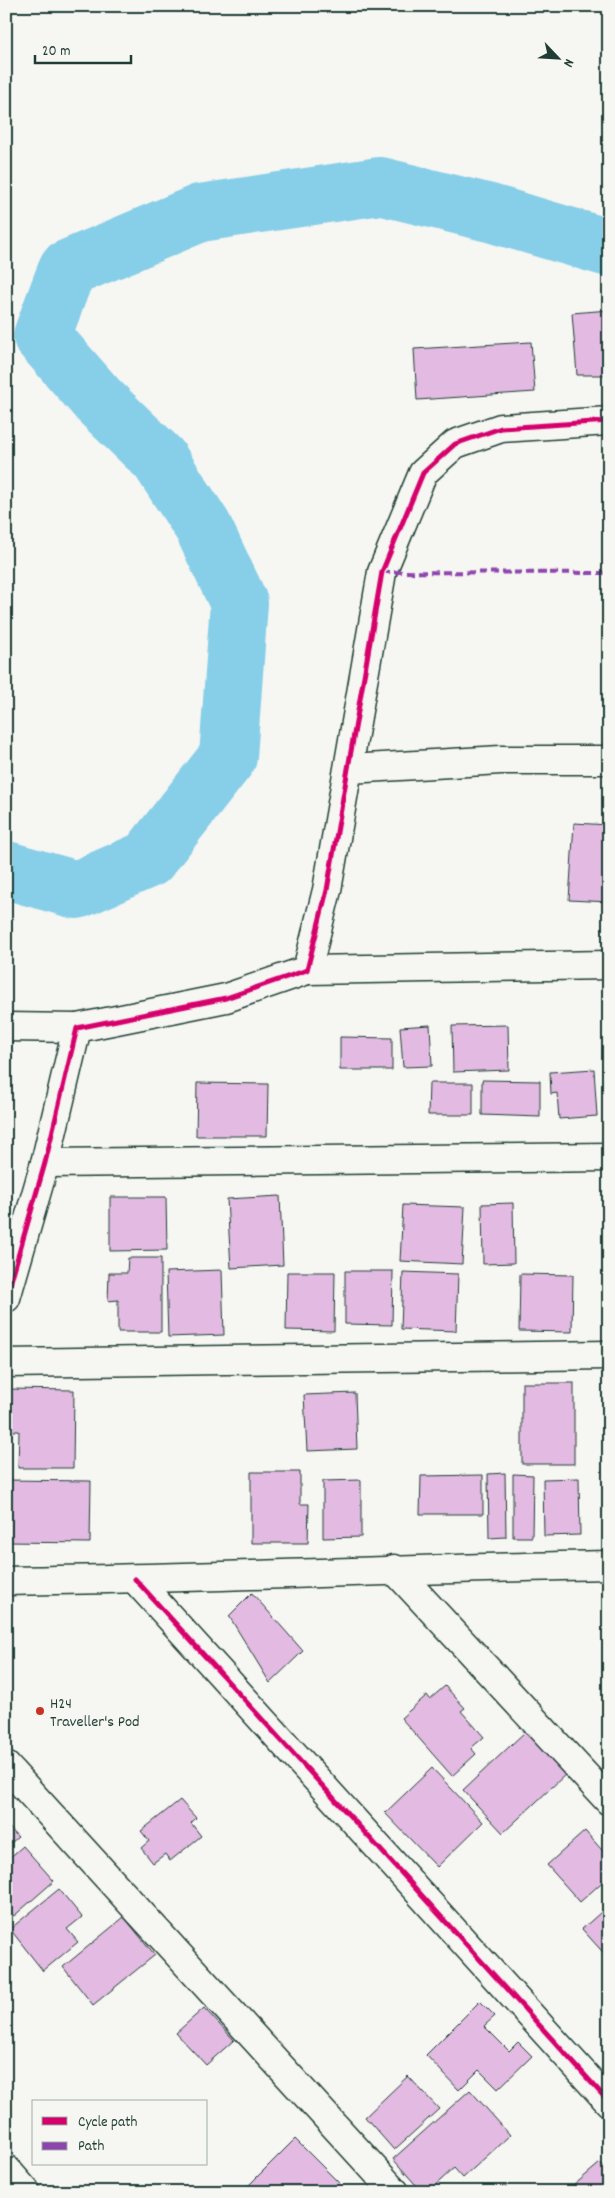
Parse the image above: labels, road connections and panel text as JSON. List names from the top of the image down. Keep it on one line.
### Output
{"places":["H24 Traveller's Pod"],"legend":["Cycle path","Path"],"scale_bar":"20 m","north":"bottom right"}
